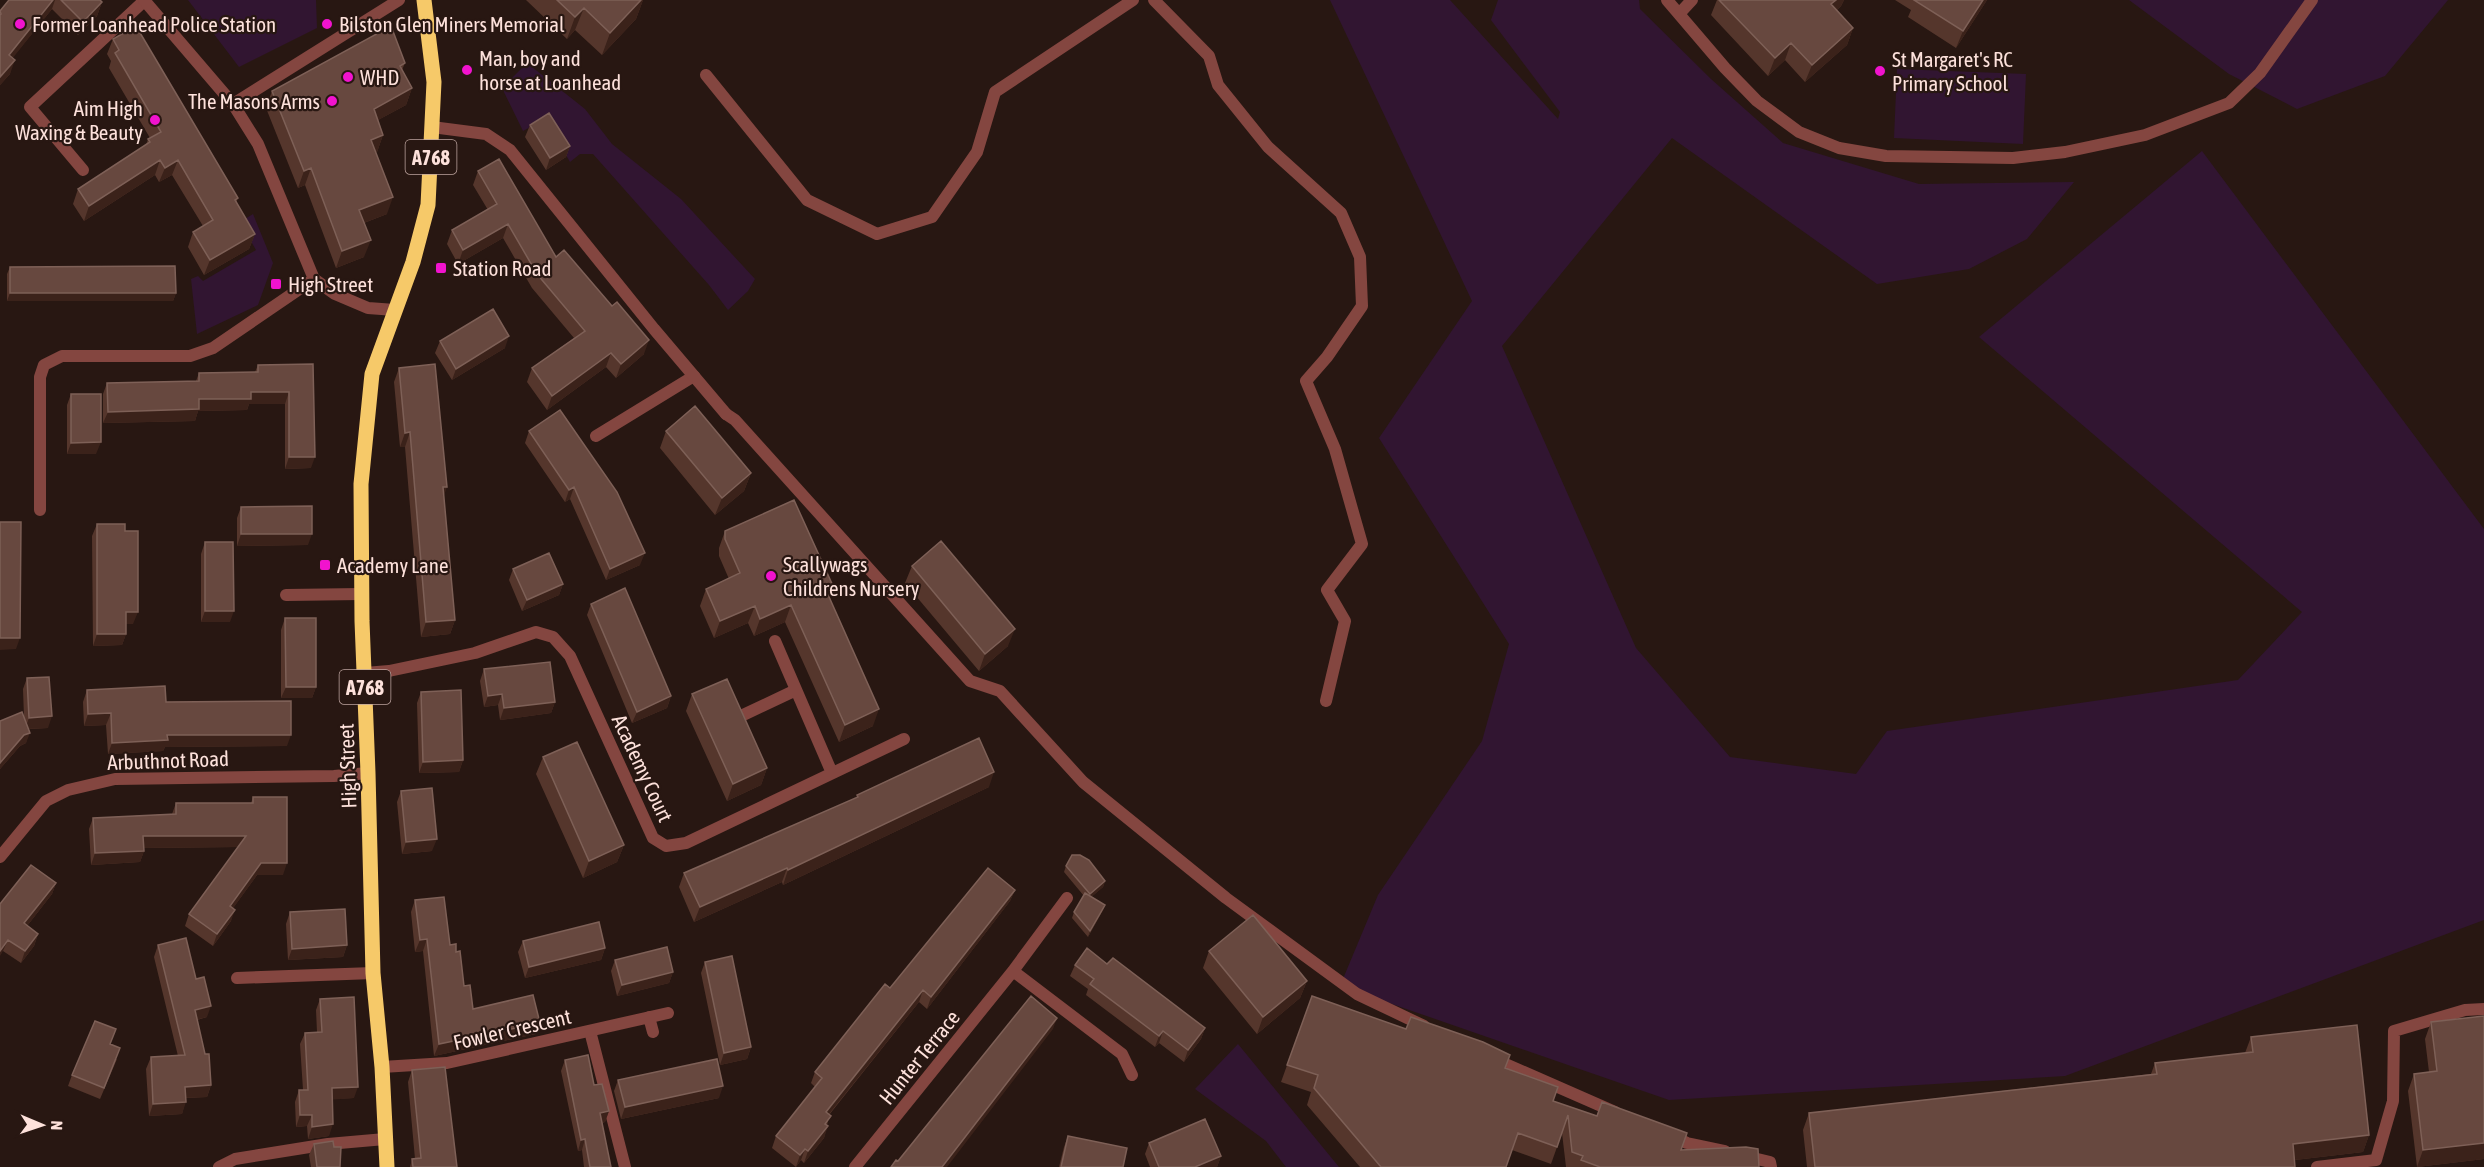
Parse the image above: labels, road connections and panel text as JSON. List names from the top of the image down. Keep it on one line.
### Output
{"streets":{"main road":["A768","High Street"],"street":["Arbuthnot Road","Academy Court","Fowler Crescent","Hunter Terrace"]},"crossings":[["A768","High Street"],["A768","Fowler Crescent"],["Arbuthnot Road","High Street"],["High Street","Academy Court"],["High Street","Fowler Crescent"]],"places":{"other":["Former Loanhead Police Station","Bilston Glen Miners Memorial","Man, boy and horse at Loanhead","St Margaret's RC Primary School","WHD","The Masons Arms","Aim High Waxing & Beauty","Scallywags Childrens Nursery"],"transit":["Station Road","High Street","Academy Lane"]},"north":"right"}
